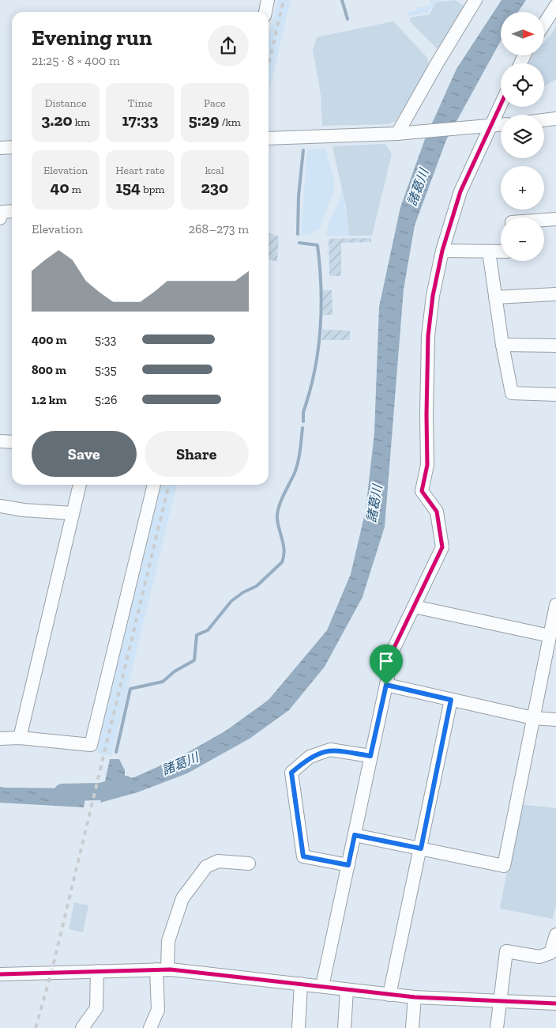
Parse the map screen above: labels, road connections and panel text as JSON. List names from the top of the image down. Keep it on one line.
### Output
{"water":["諸葛川"],"north":"right","page":{"map_buttons":["+","−"],"heading":["Evening run","21:25 · 8 × 400 m"],"stats":[["Distance","3.20 km"],["Time","17:33"],["Pace","5:29 /km"],["Elevation","40 m"],["Heart rate","154 bpm"],["kcal","230"]],"chart":["Elevation","268–273 m"],"list":[{"name":"400 m","note":"5:33"},{"name":"800 m","note":"5:35"},{"name":"1.2 km","note":"5:26"}],"buttons":["Save","Share"]}}
